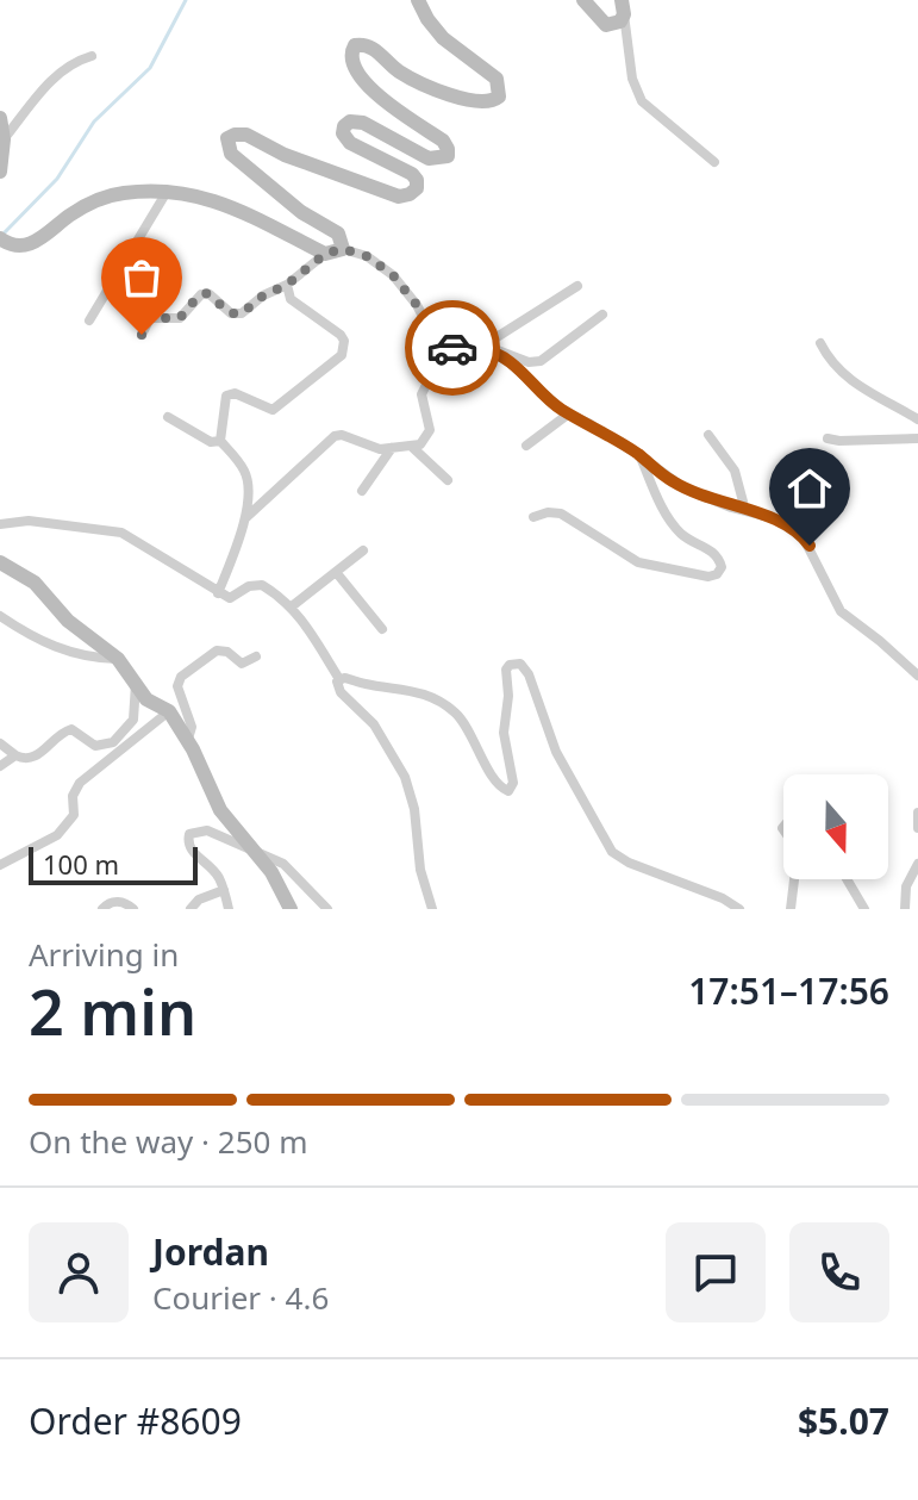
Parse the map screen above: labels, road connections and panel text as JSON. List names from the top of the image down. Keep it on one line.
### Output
{"scale_bar":"100 m","north":"bottom","page":{"scale":"100 m","heading":["2 min","Arriving in","17:51–17:56"],"panel":["Jordan","Courier · 4.6","Order #8609","$5.07"],"bar":"On the way · 250 m"}}
